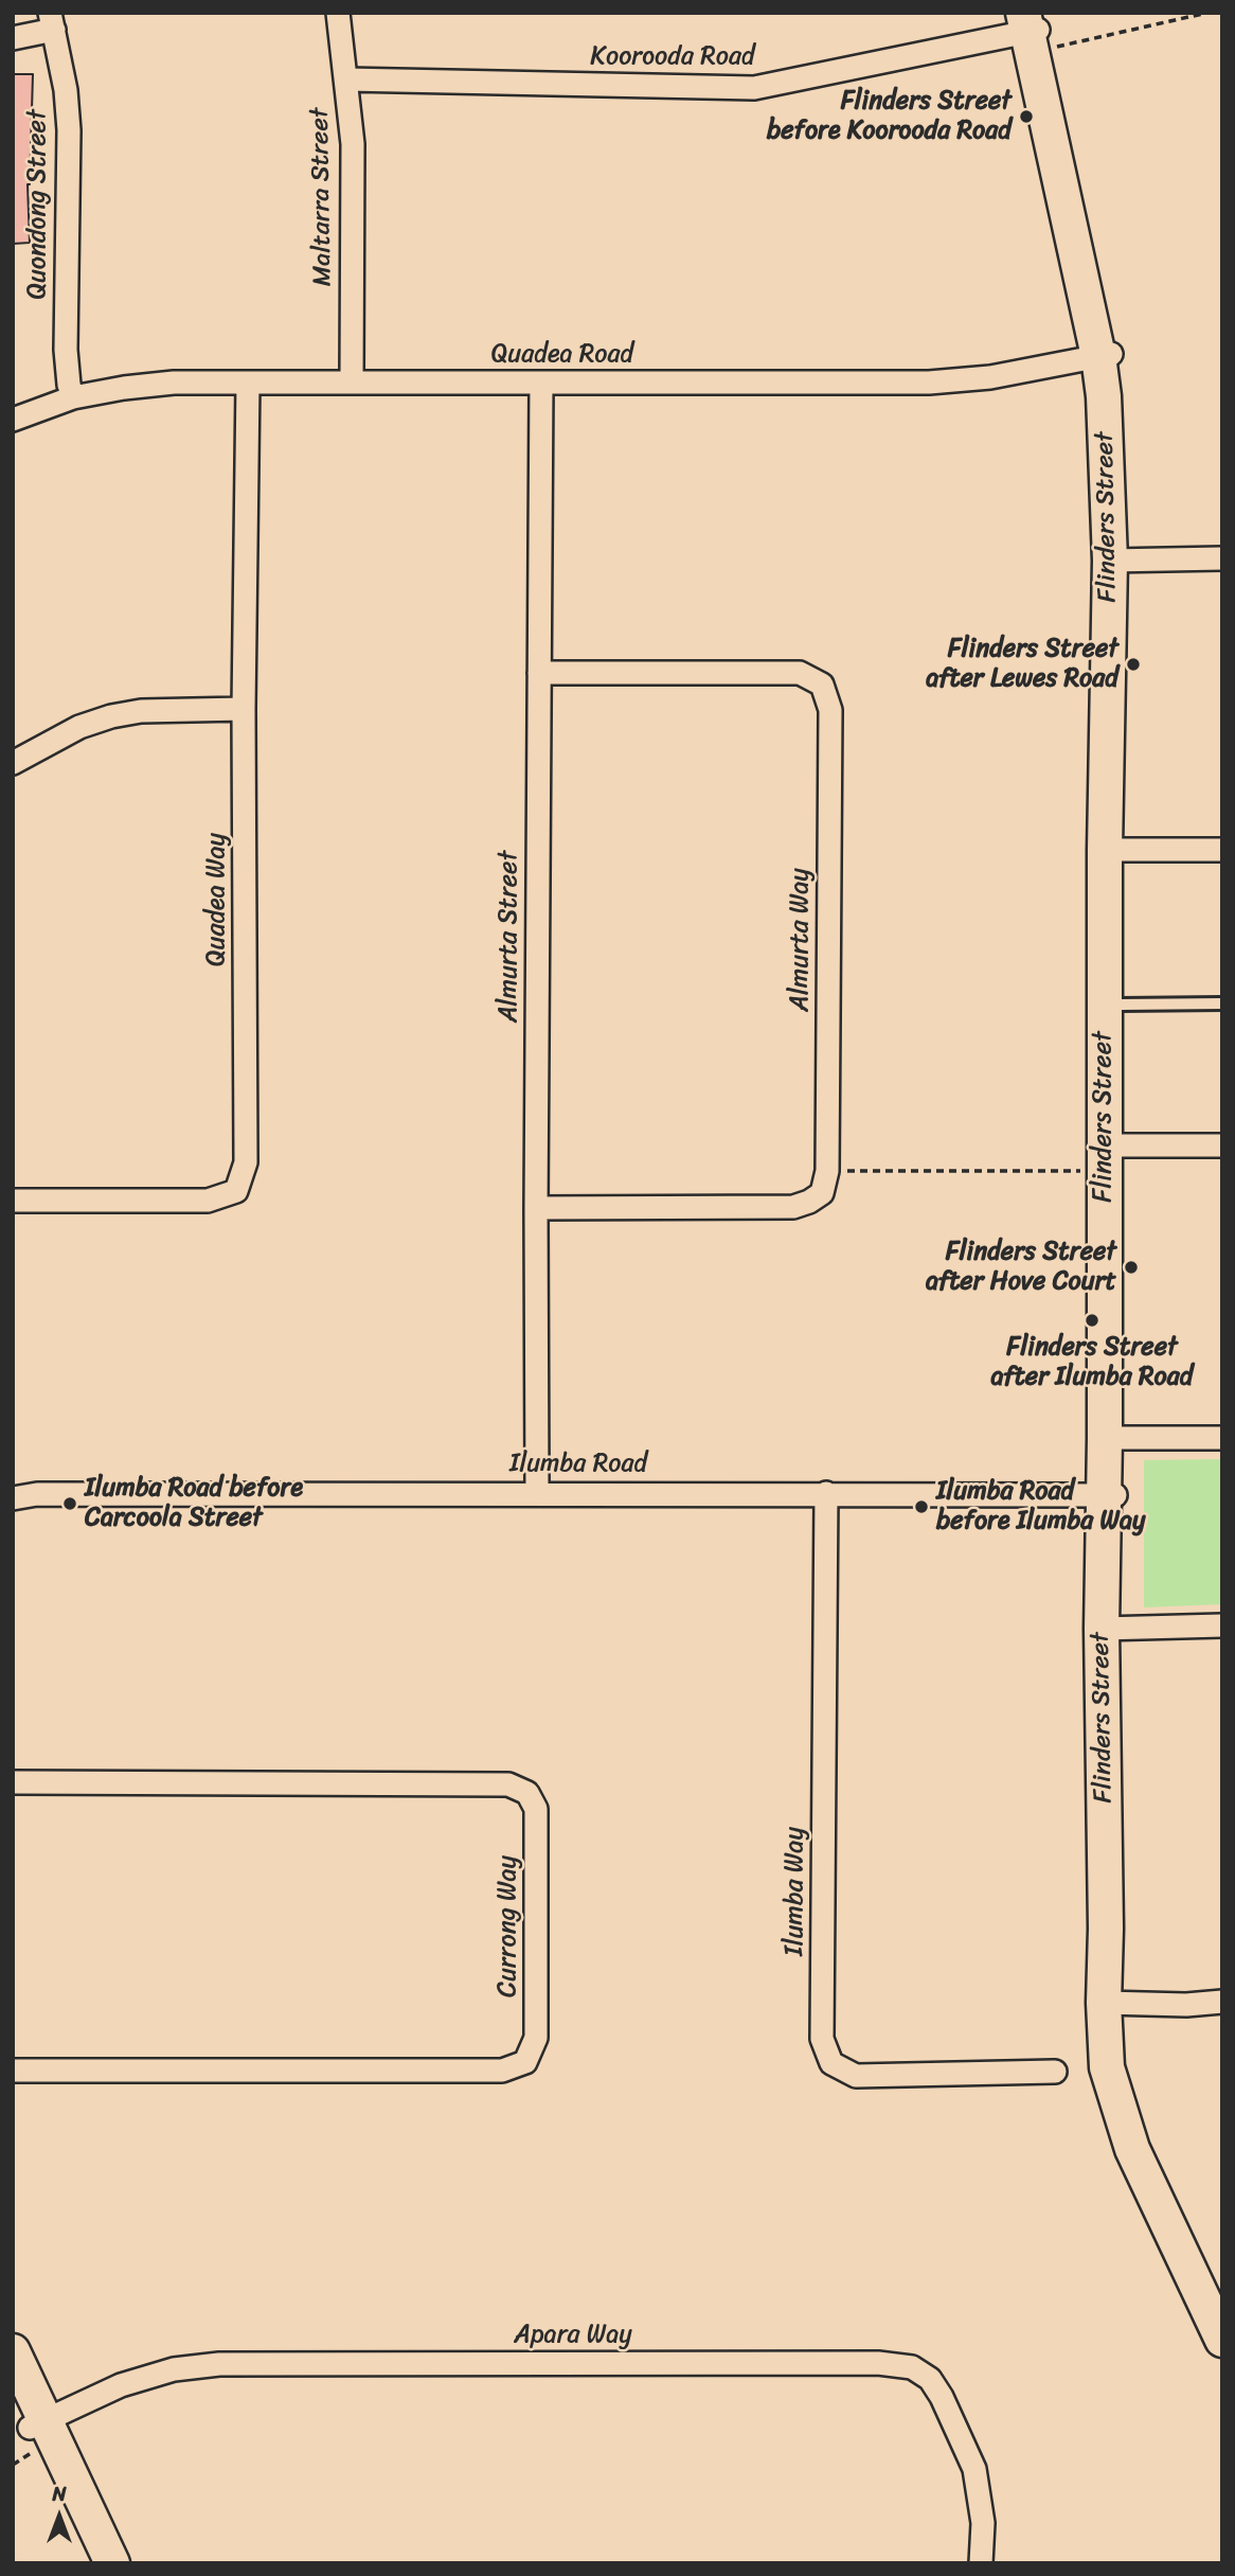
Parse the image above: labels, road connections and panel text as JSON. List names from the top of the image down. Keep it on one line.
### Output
{"streets":{"main road":["Flinders Street"],"street":["Koorooda Road","Maltarra Street","Quondong Street","Quadea Road","Quadea Way","Almurta Street","Almurta Way","Ilumba Road","Ilumba Way","Currong Way","Apara Way"]},"crossings":[["Koorooda Road","Maltarra Street"],["Koorooda Road","Flinders Street"],["Maltarra Street","Quadea Road"],["Quondong Street","Quadea Road"],["Quadea Road","Flinders Street"],["Quadea Road","Quadea Way"],["Quadea Road","Almurta Street"],["Flinders Street","Ilumba Road"],["Almurta Street","Almurta Way"],["Almurta Street","Ilumba Road"],["Ilumba Road","Ilumba Way"]],"places":["Flinders Street before Koorooda Road","Flinders Street after Lewes Road","Flinders Street after Hove Court","Flinders Street after Ilumba Road","Ilumba Road before Carcoola Street","Ilumba Road before Ilumba Way"],"north":"top"}
